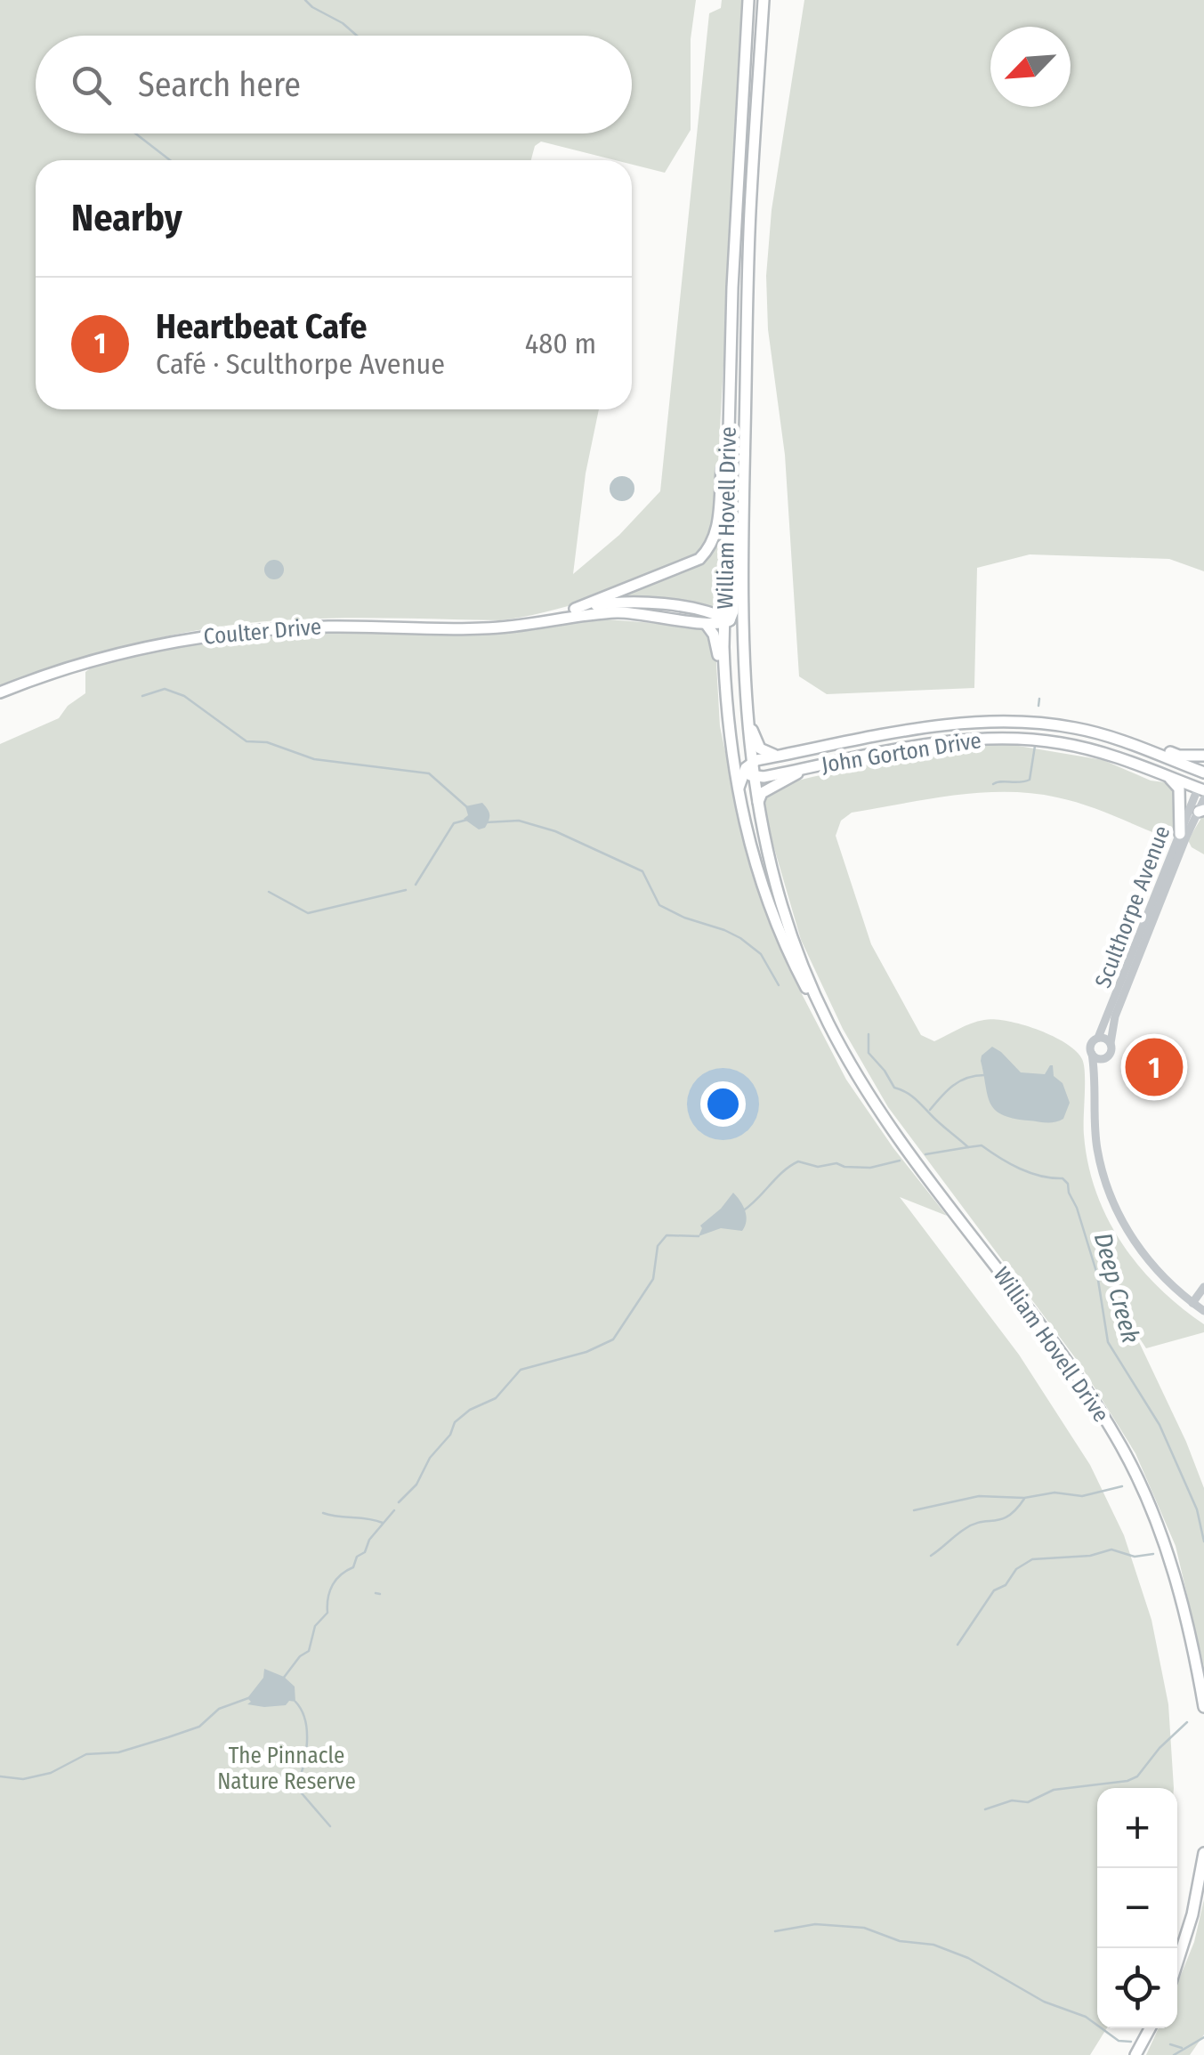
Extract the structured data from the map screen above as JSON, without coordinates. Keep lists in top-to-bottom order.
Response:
{
  "streets": {
    "main road": ["William Hovell Drive", "Coulter Drive", "John Gorton Drive"],
    "street": ["Sculthorpe Avenue"]
  },
  "crossings": [
    ["William Hovell Drive", "Coulter Drive"],
    ["William Hovell Drive", "John Gorton Drive"],
    ["John Gorton Drive", "Sculthorpe Avenue"]
  ],
  "water": ["Deep Creek"],
  "parks": ["The Pinnacle Nature Reserve"],
  "north": "bottom left",
  "page": {
    "search": "Search here",
    "heading": "Nearby",
    "list": [
      {
        "mark": "1",
        "name": "Heartbeat Cafe",
        "note": "Café · Sculthorpe Avenue",
        "value": "480 m"
      }
    ],
    "pins": "1",
    "map_buttons": ["+", "−"]
  }
}
